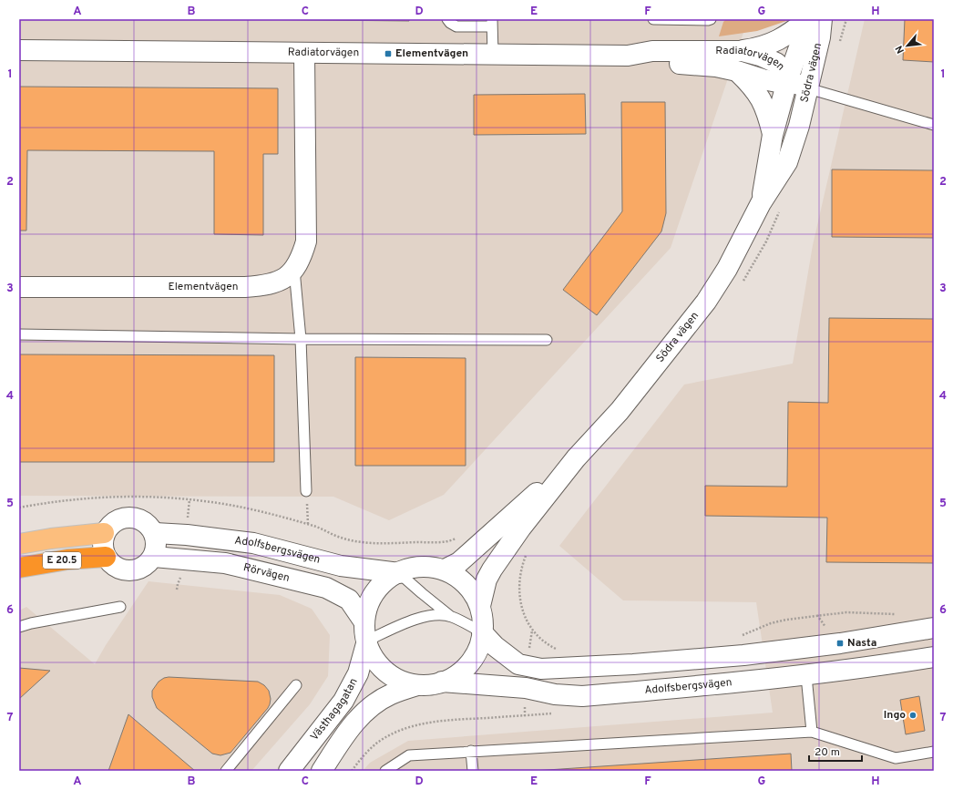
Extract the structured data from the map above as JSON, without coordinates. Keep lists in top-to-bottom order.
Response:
{
  "streets": {
    "highway": ["E 20.5"],
    "main road": [
      "Radiatorvägen",
      "Södra vägen",
      "Elementvägen",
      "Adolfsbergsvägen",
      "Rörvägen",
      "Västhagagatan"
    ]
  },
  "crossings": [
    ["Radiatorvägen", "Södra vägen"],
    ["Radiatorvägen", "Elementvägen"],
    ["Adolfsbergsvägen", "E 20.5"],
    ["Adolfsbergsvägen", "Rörvägen"],
    ["Adolfsbergsvägen", "Västhagagatan"],
    ["E 20.5", "Rörvägen"],
    ["Rörvägen", "Västhagagatan"]
  ],
  "places": {
    "transit": ["Elementvägen", "Nasta"],
    "other": ["Ingo"]
  },
  "scale_bar": "20 m",
  "north": "bottom left",
  "grid": {
    "columns": [
      "A",
      "B",
      "C",
      "D",
      "E",
      "F",
      "G",
      "H"
    ],
    "rows": [
      "1",
      "2",
      "3",
      "4",
      "5",
      "6",
      "7"
    ]
  }
}
